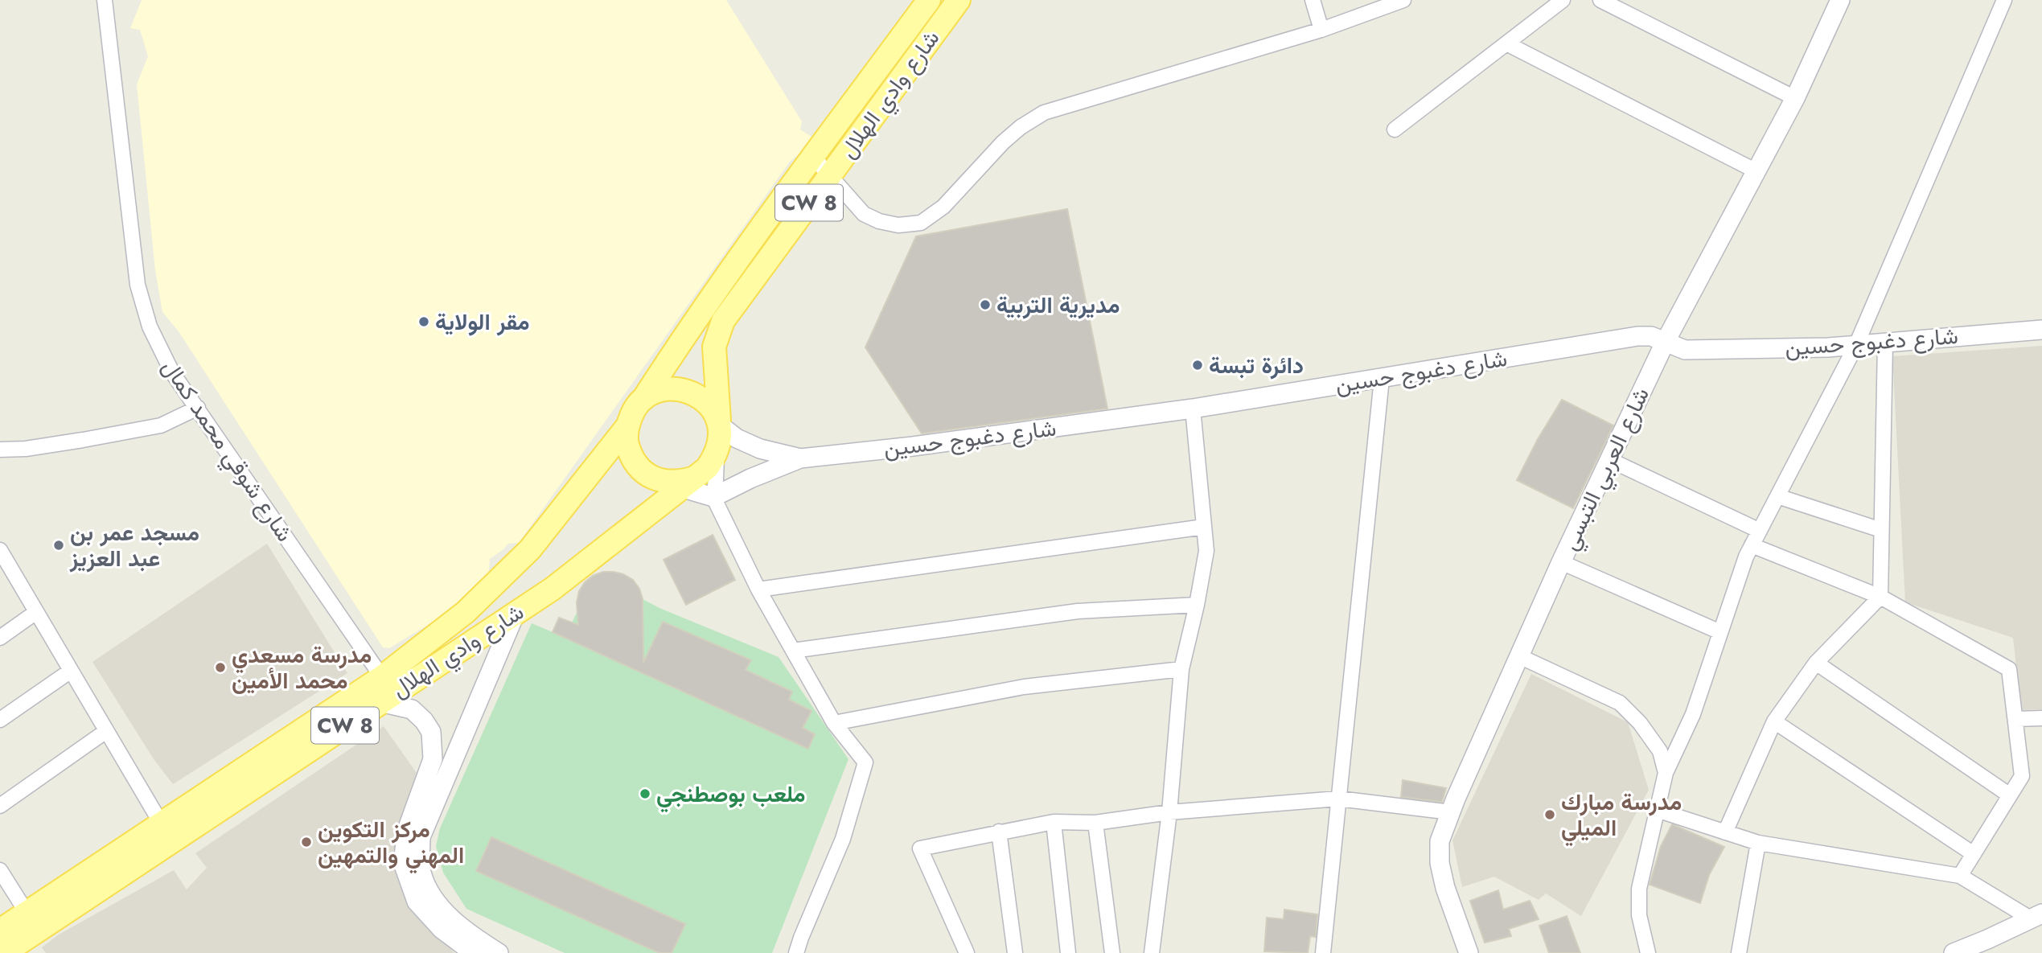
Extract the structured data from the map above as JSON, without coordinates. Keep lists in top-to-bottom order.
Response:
{
  "streets": {
    "main road": ["شارع وادي الهلال", "CW 8"],
    "street": ["شارع دغبوج حسين", "شارع شوقي محمد كمال", "شارع العربي التبسي"]
  },
  "crossings": [
    ["شارع وادي الهلال", "شارع شوقي محمد كمال"],
    ["شارع دغبوج حسين", "شارع العربي التبسي"]
  ],
  "places": [
    "مديرية التربية",
    "مقر الولاية",
    "دائرة تبسة",
    "مسجد عمر بن عبد العزيز",
    "مدرسة مسعدي محمد الأمين",
    "ملعب بوصطنجي",
    "مدرسة مبارك الميلي",
    "مركز التكوين المهني والتمهين"
  ]
}
